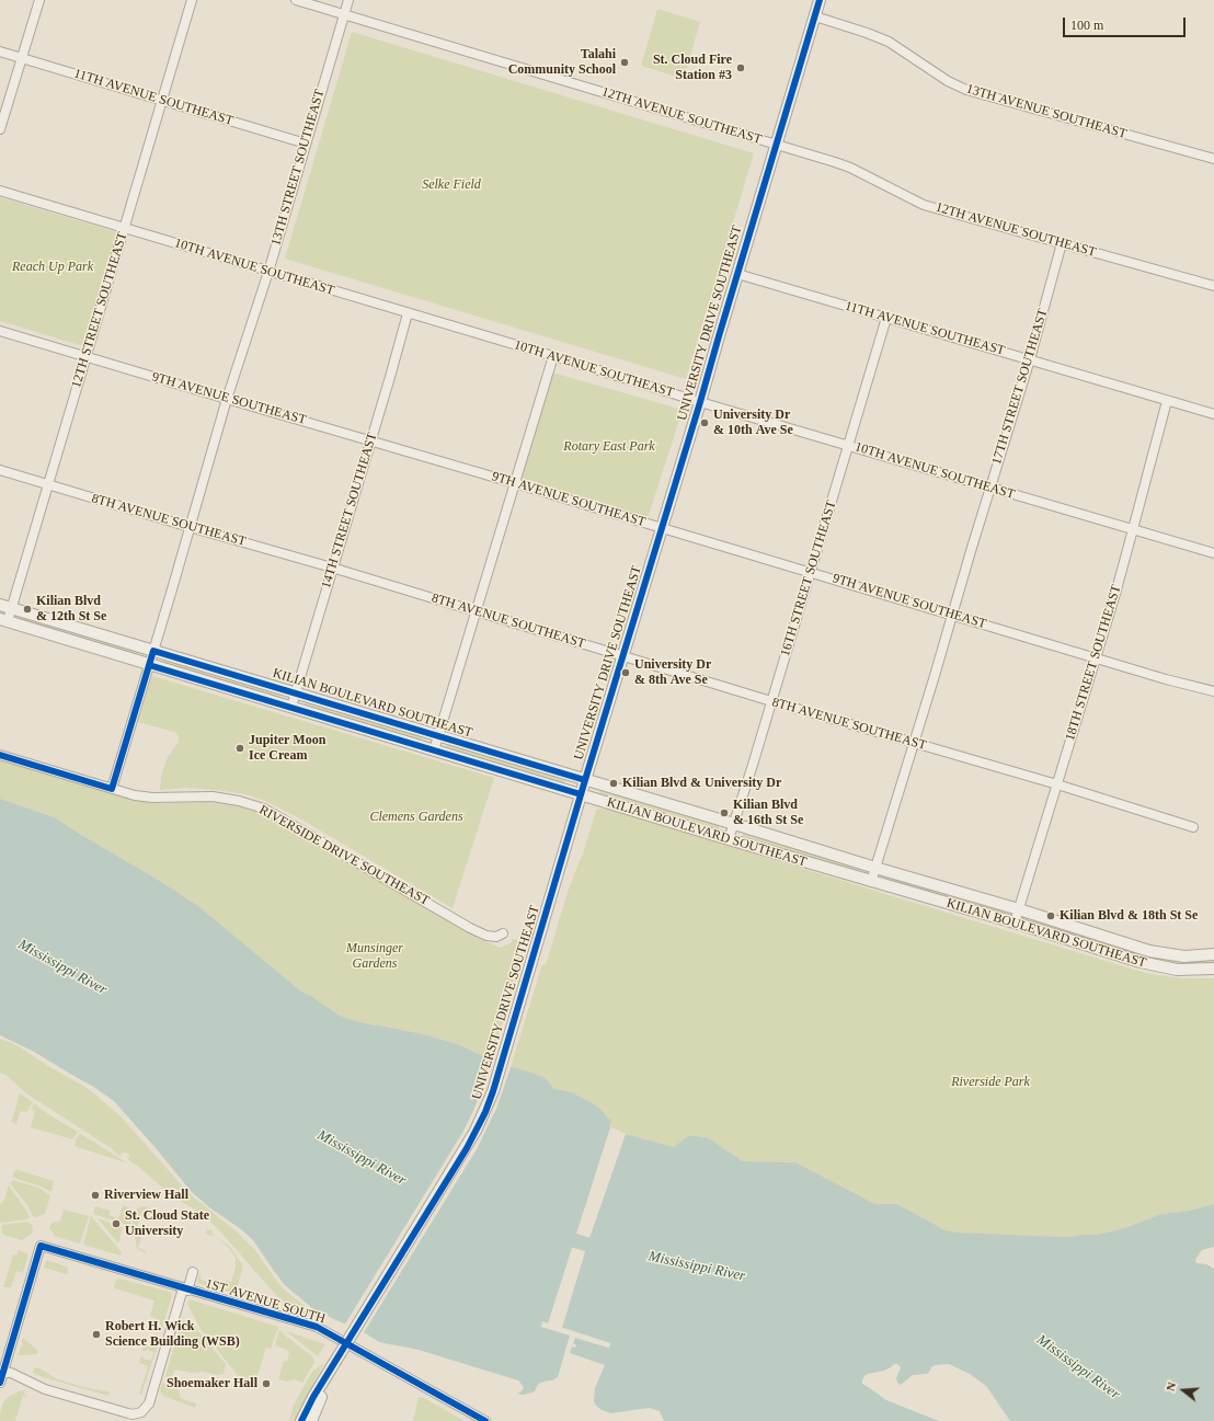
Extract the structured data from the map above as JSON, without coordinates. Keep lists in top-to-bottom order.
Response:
{
  "streets": {
    "street": [
      "11TH AVENUE SOUTHEAST",
      "13TH AVENUE SOUTHEAST",
      "12TH AVENUE SOUTHEAST",
      "13TH STREET SOUTHEAST",
      "10TH AVENUE SOUTHEAST",
      "12TH STREET SOUTHEAST",
      "UNIVERSITY DRIVE SOUTHEAST",
      "17TH STREET SOUTHEAST",
      "9TH AVENUE SOUTHEAST",
      "14TH STREET SOUTHEAST",
      "8TH AVENUE SOUTHEAST",
      "16TH STREET SOUTHEAST",
      "18TH STREET SOUTHEAST",
      "KILIAN BOULEVARD SOUTHEAST",
      "RIVERSIDE DRIVE SOUTHEAST",
      "1ST AVENUE SOUTH"
    ]
  },
  "crossings": [
    ["11TH AVENUE SOUTHEAST", "13TH STREET SOUTHEAST"],
    ["11TH AVENUE SOUTHEAST", "12TH STREET SOUTHEAST"],
    ["11TH AVENUE SOUTHEAST", "UNIVERSITY DRIVE SOUTHEAST"],
    ["11TH AVENUE SOUTHEAST", "17TH STREET SOUTHEAST"],
    ["11TH AVENUE SOUTHEAST", "16TH STREET SOUTHEAST"],
    ["11TH AVENUE SOUTHEAST", "18TH STREET SOUTHEAST"],
    ["13TH AVENUE SOUTHEAST", "UNIVERSITY DRIVE SOUTHEAST"],
    ["12TH AVENUE SOUTHEAST", "13TH STREET SOUTHEAST"],
    ["12TH AVENUE SOUTHEAST", "UNIVERSITY DRIVE SOUTHEAST"],
    ["12TH AVENUE SOUTHEAST", "17TH STREET SOUTHEAST"],
    ["13TH STREET SOUTHEAST", "10TH AVENUE SOUTHEAST"],
    ["13TH STREET SOUTHEAST", "9TH AVENUE SOUTHEAST"],
    ["13TH STREET SOUTHEAST", "8TH AVENUE SOUTHEAST"],
    ["13TH STREET SOUTHEAST", "KILIAN BOULEVARD SOUTHEAST"],
    ["13TH STREET SOUTHEAST", "RIVERSIDE DRIVE SOUTHEAST"],
    ["10TH AVENUE SOUTHEAST", "12TH STREET SOUTHEAST"],
    ["10TH AVENUE SOUTHEAST", "UNIVERSITY DRIVE SOUTHEAST"],
    ["10TH AVENUE SOUTHEAST", "17TH STREET SOUTHEAST"],
    ["10TH AVENUE SOUTHEAST", "14TH STREET SOUTHEAST"],
    ["10TH AVENUE SOUTHEAST", "16TH STREET SOUTHEAST"],
    ["10TH AVENUE SOUTHEAST", "18TH STREET SOUTHEAST"],
    ["12TH STREET SOUTHEAST", "9TH AVENUE SOUTHEAST"],
    ["12TH STREET SOUTHEAST", "8TH AVENUE SOUTHEAST"],
    ["12TH STREET SOUTHEAST", "KILIAN BOULEVARD SOUTHEAST"],
    ["UNIVERSITY DRIVE SOUTHEAST", "9TH AVENUE SOUTHEAST"],
    ["UNIVERSITY DRIVE SOUTHEAST", "8TH AVENUE SOUTHEAST"],
    ["UNIVERSITY DRIVE SOUTHEAST", "KILIAN BOULEVARD SOUTHEAST"],
    ["17TH STREET SOUTHEAST", "9TH AVENUE SOUTHEAST"],
    ["17TH STREET SOUTHEAST", "8TH AVENUE SOUTHEAST"],
    ["17TH STREET SOUTHEAST", "KILIAN BOULEVARD SOUTHEAST"],
    ["9TH AVENUE SOUTHEAST", "14TH STREET SOUTHEAST"],
    ["9TH AVENUE SOUTHEAST", "16TH STREET SOUTHEAST"],
    ["9TH AVENUE SOUTHEAST", "18TH STREET SOUTHEAST"],
    ["14TH STREET SOUTHEAST", "8TH AVENUE SOUTHEAST"],
    ["14TH STREET SOUTHEAST", "KILIAN BOULEVARD SOUTHEAST"],
    ["8TH AVENUE SOUTHEAST", "16TH STREET SOUTHEAST"],
    ["8TH AVENUE SOUTHEAST", "18TH STREET SOUTHEAST"],
    ["16TH STREET SOUTHEAST", "KILIAN BOULEVARD SOUTHEAST"],
    ["18TH STREET SOUTHEAST", "KILIAN BOULEVARD SOUTHEAST"]
  ],
  "water": ["Mississippi River"],
  "parks": [
    "Selke Field",
    "Reach Up Park",
    "Rotary East Park",
    "Clemens Gardens",
    "Munsinger Gardens",
    "Riverside Park"
  ],
  "places": [
    "Talahi Community School",
    "St. Cloud Fire Station #3",
    "University Dr & 10th Ave Se",
    "Kilian Blvd & 12th St Se",
    "University Dr & 8th Ave Se",
    "Jupiter Moon Ice Cream",
    "Kilian Blvd & University Dr",
    "Kilian Blvd & 16th St Se",
    "Kilian Blvd & 18th St Se",
    "Riverview Hall",
    "St. Cloud State University",
    "Robert H. Wick Science Building (WSB)",
    "Shoemaker Hall"
  ],
  "scale_bar": "100 m",
  "north": "left"
}
